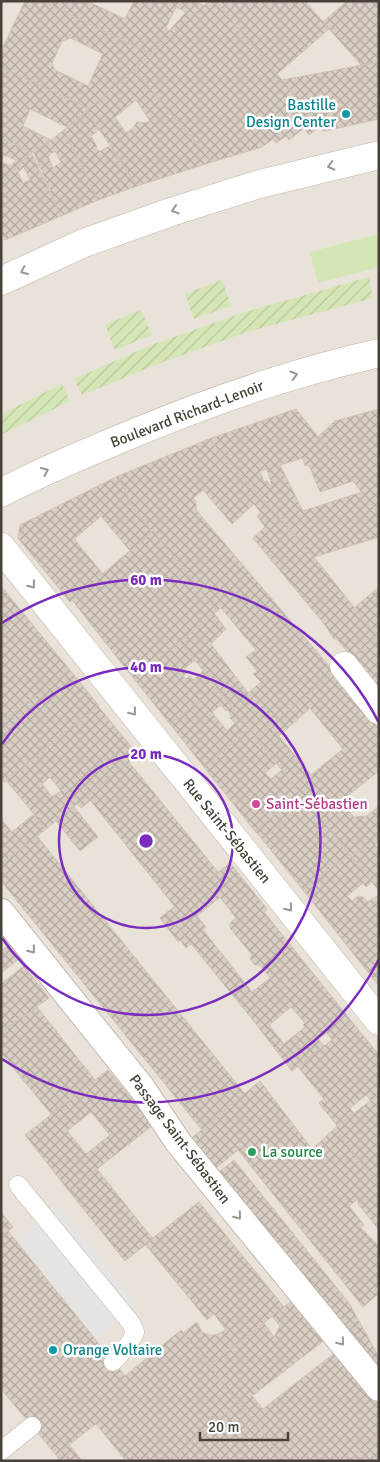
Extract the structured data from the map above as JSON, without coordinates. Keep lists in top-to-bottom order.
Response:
{
  "streets": {
    "street": ["Boulevard Richard-Lenoir", "Rue Saint-Sébastien", "Passage Saint-Sébastien"]
  },
  "one_way": ["Rue Saint-Sébastien", "Passage Saint-Sébastien"],
  "places": [
    "Bastille Design Center",
    "Saint-Sébastien",
    "La source",
    "Orange Voltaire"
  ],
  "scale_bar": "20 m",
  "rings": ["60 m", "40 m", "20 m"]
}
